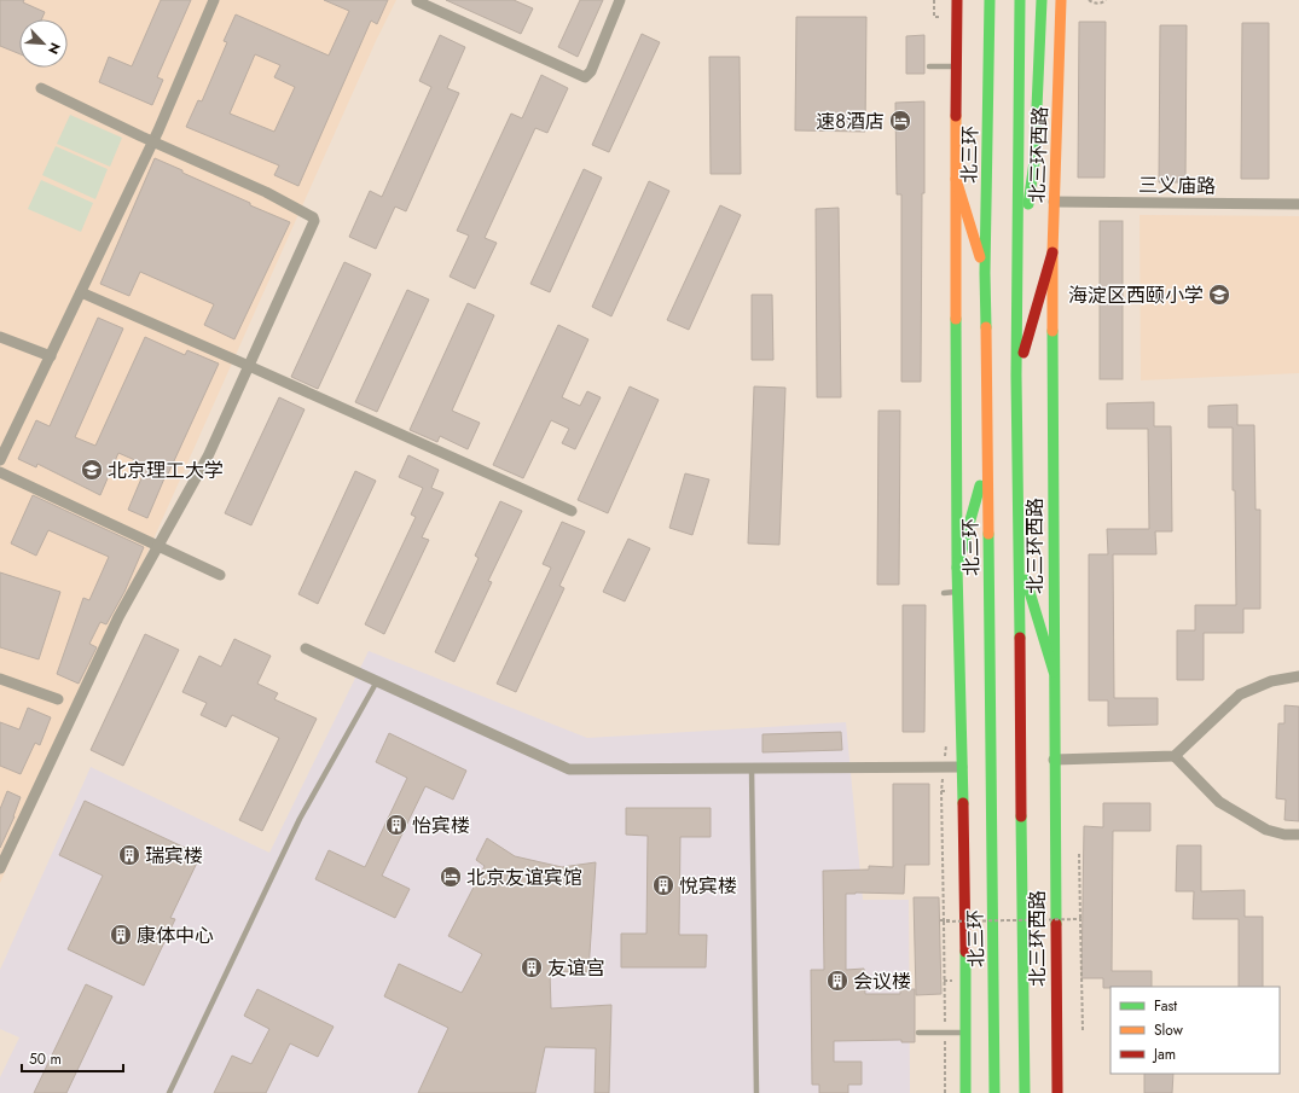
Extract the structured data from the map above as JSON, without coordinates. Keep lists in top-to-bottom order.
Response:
{
  "streets": {
    "main road": ["北三环", "北三环西路"],
    "street": ["三义庙路"]
  },
  "crossings": [
    ["北三环西路", "三义庙路"]
  ],
  "places": {
    "hotel": ["速8酒店", "北京友谊宾馆"],
    "school or university": ["海淀区西颐小学", "北京理工大学"],
    "building": [
      "怡宾楼",
      "瑞宾楼",
      "悅宾楼",
      "康体中心",
      "友谊宫",
      "会议楼"
    ]
  },
  "legend": ["Fast", "Slow", "Jam"],
  "scale_bar": "50 m",
  "north": "bottom right"
}
